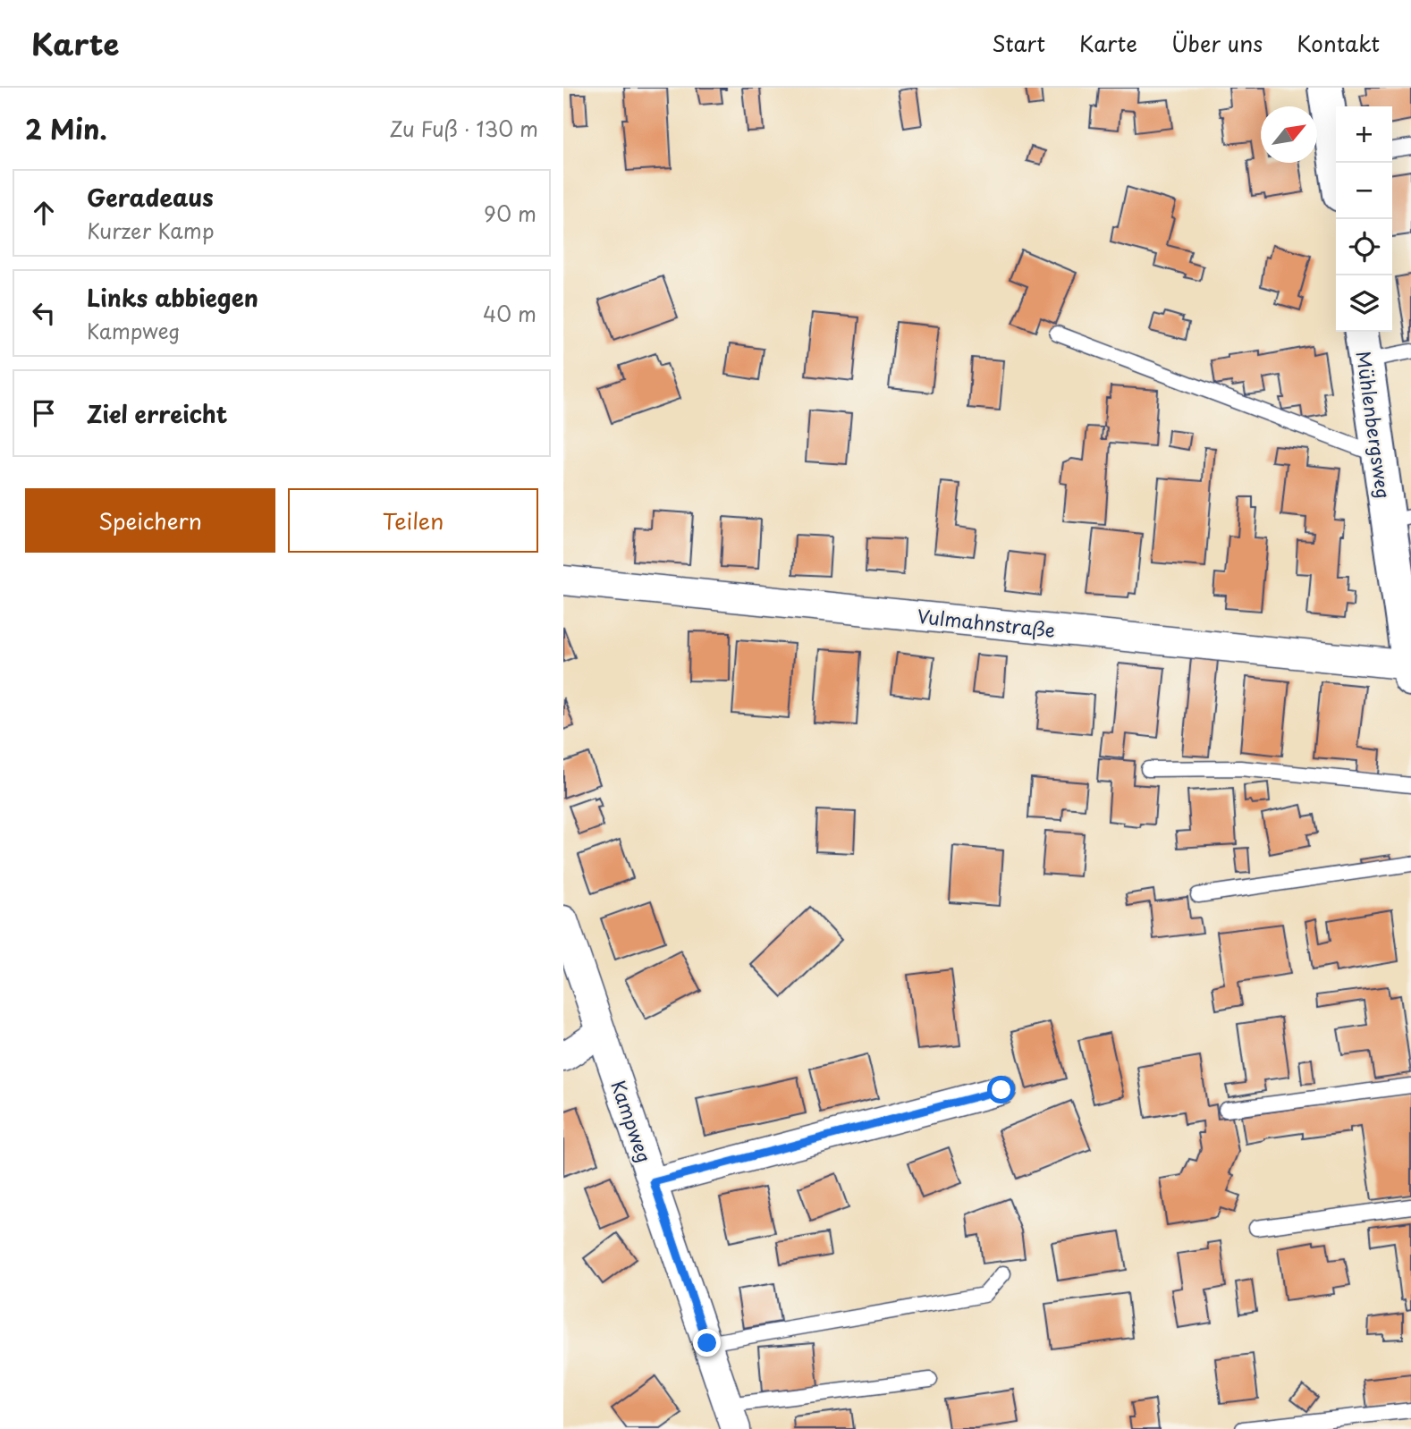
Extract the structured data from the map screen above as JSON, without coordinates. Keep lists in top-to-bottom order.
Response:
{
  "streets": {
    "street": ["Mühlenbergsweg", "Vulmahnstraße", "Kampweg"]
  },
  "crossings": [
    ["Mühlenbergsweg", "Vulmahnstraße"]
  ],
  "north": "top right",
  "page": {
    "header": "Karte",
    "nav": [
      "Start",
      "Karte",
      "Über uns",
      "Kontakt"
    ],
    "heading": ["2 Min.", "Zu Fuß · 130 m"],
    "map_buttons": ["+", "−"],
    "list": [
      ["Geradeaus", "Kurzer Kamp", "90 m"],
      ["Links abbiegen", "Kampweg", "40 m"],
      "Ziel erreicht"
    ],
    "buttons": ["Speichern", "Teilen"]
  }
}
